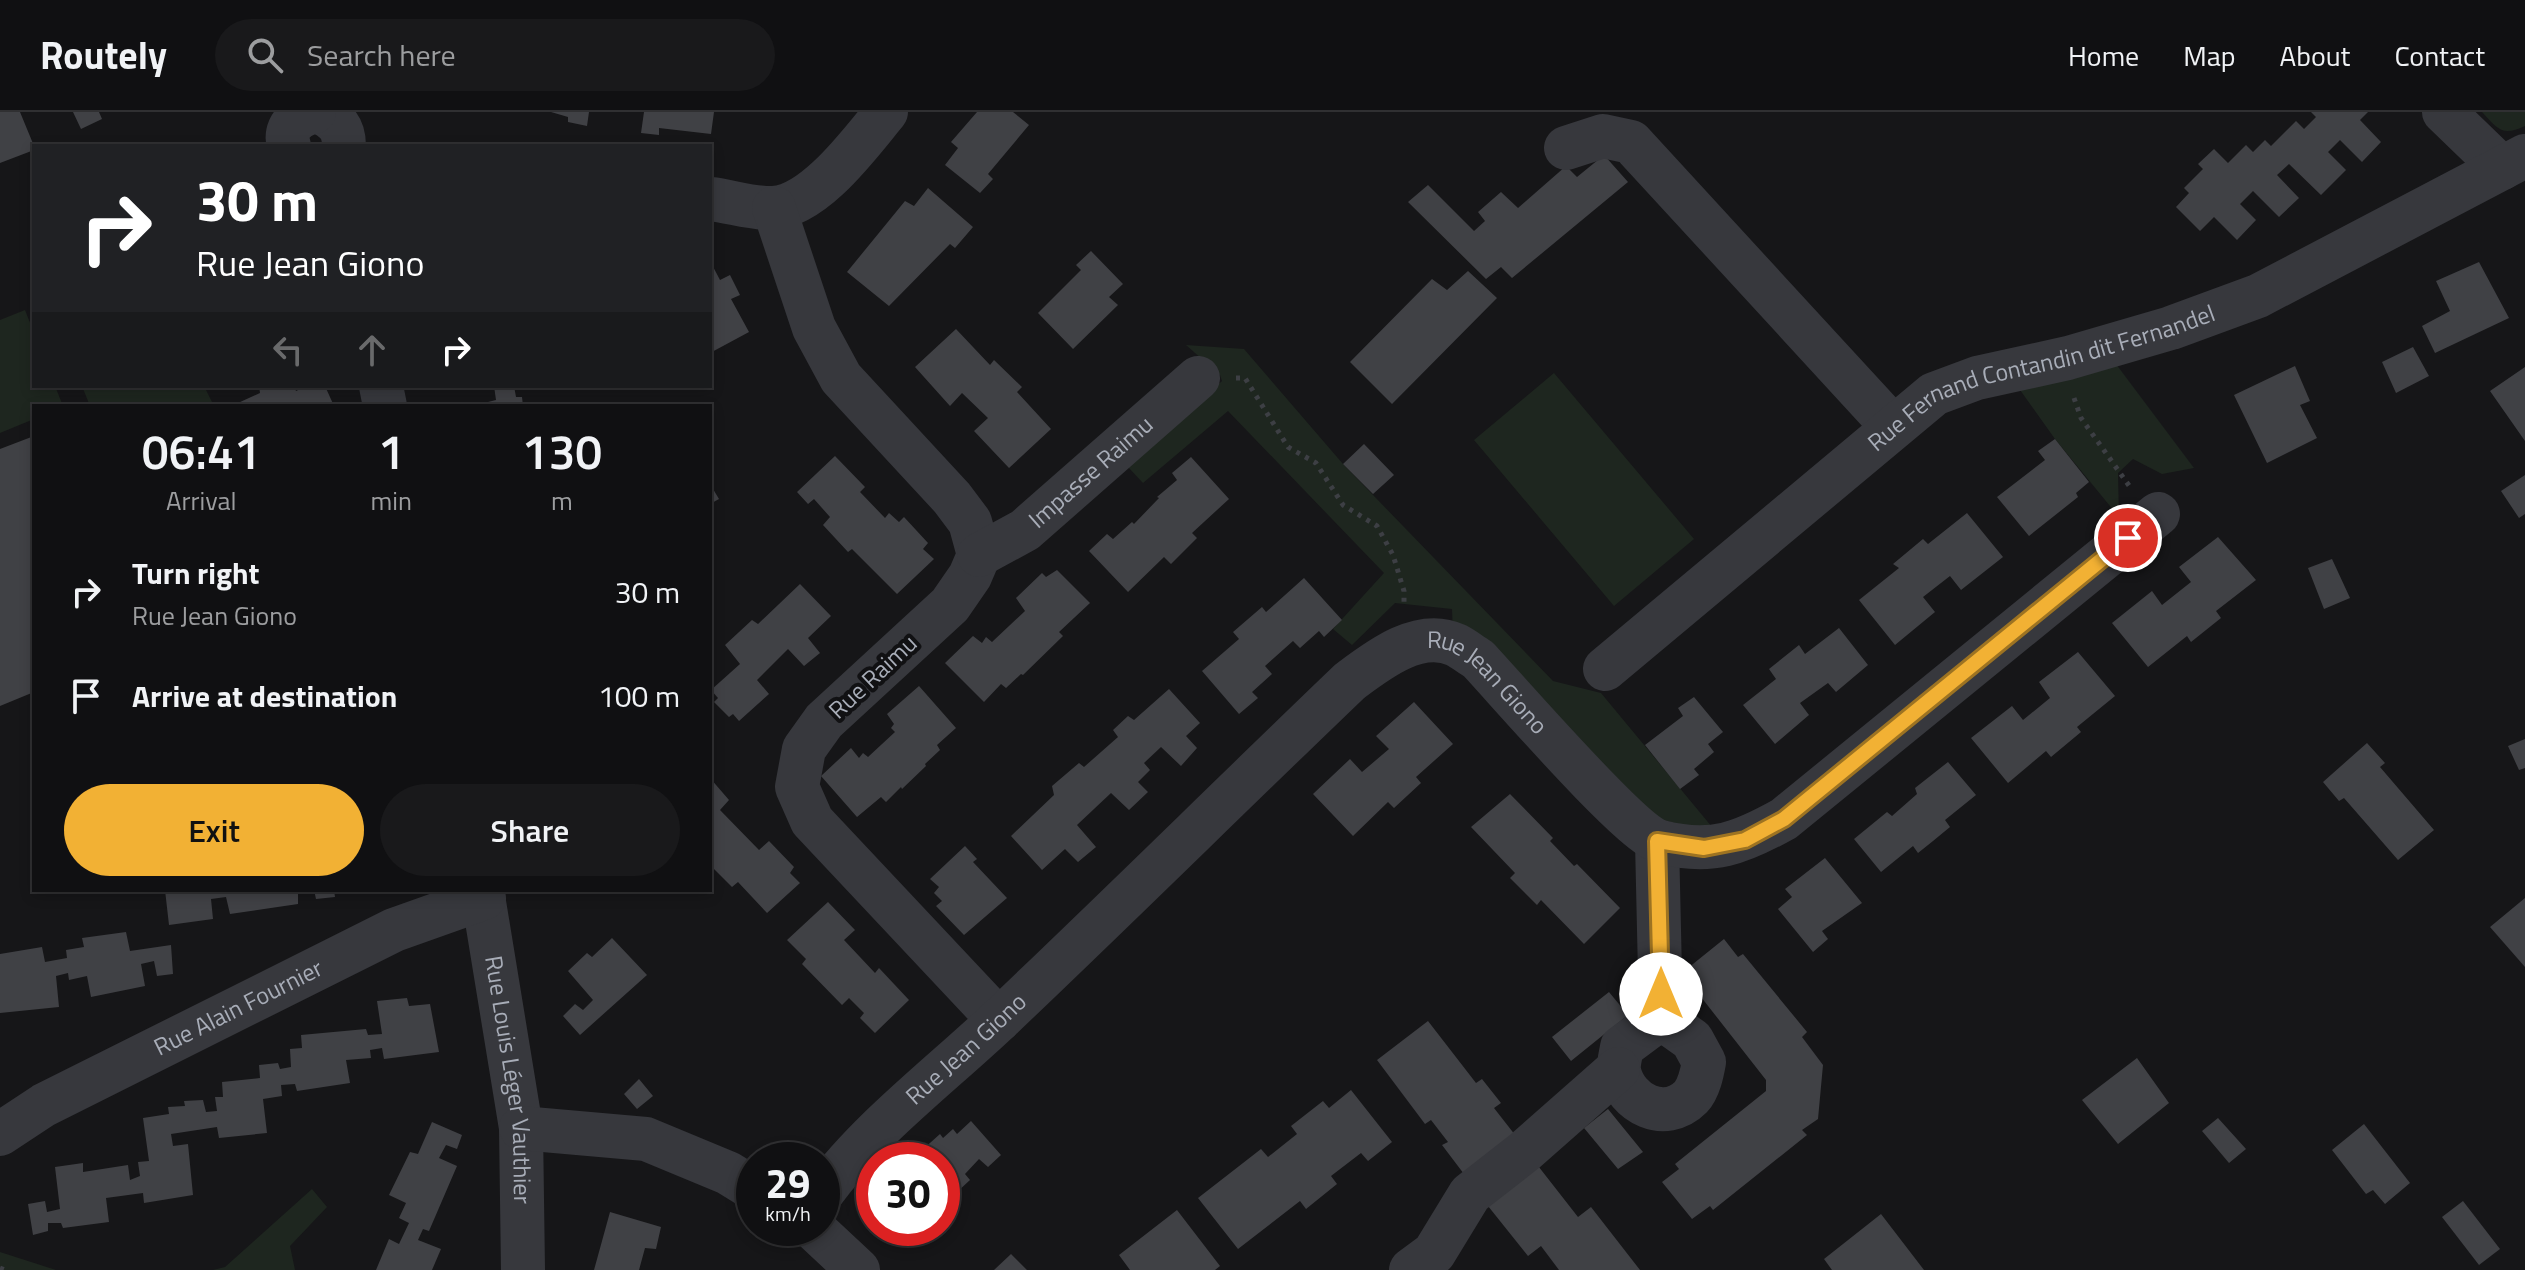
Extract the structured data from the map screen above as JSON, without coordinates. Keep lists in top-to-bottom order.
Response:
{
  "streets": {
    "street": [
      "Rue Fernand Contandin dit Fernandel",
      "Impasse Raimu",
      "Rue Raimu",
      "Rue Jean Giono",
      "Rue Alain Fournier",
      "Rue Louis Léger Vauthier"
    ]
  },
  "crossings": [
    ["Impasse Raimu", "Rue Raimu"],
    ["Rue Raimu", "Rue Jean Giono"],
    ["Rue Alain Fournier", "Rue Louis Léger Vauthier"]
  ],
  "page": {
    "header": "Routely",
    "search": "Search here",
    "nav": [
      "Home",
      "Map",
      "About",
      "Contact"
    ],
    "turn": ["30 m", "Rue Jean Giono"],
    "eta": [
      "06:41",
      "Arrival",
      "1",
      "min",
      "130",
      "m"
    ],
    "list": [
      {
        "name": "Turn right",
        "note": "Rue Jean Giono",
        "value": "30 m"
      },
      {
        "name": "Arrive at destination",
        "value": "100 m"
      }
    ],
    "buttons": ["Exit", "Share"],
    "speed": "29 km/h",
    "limit": "30"
  }
}
